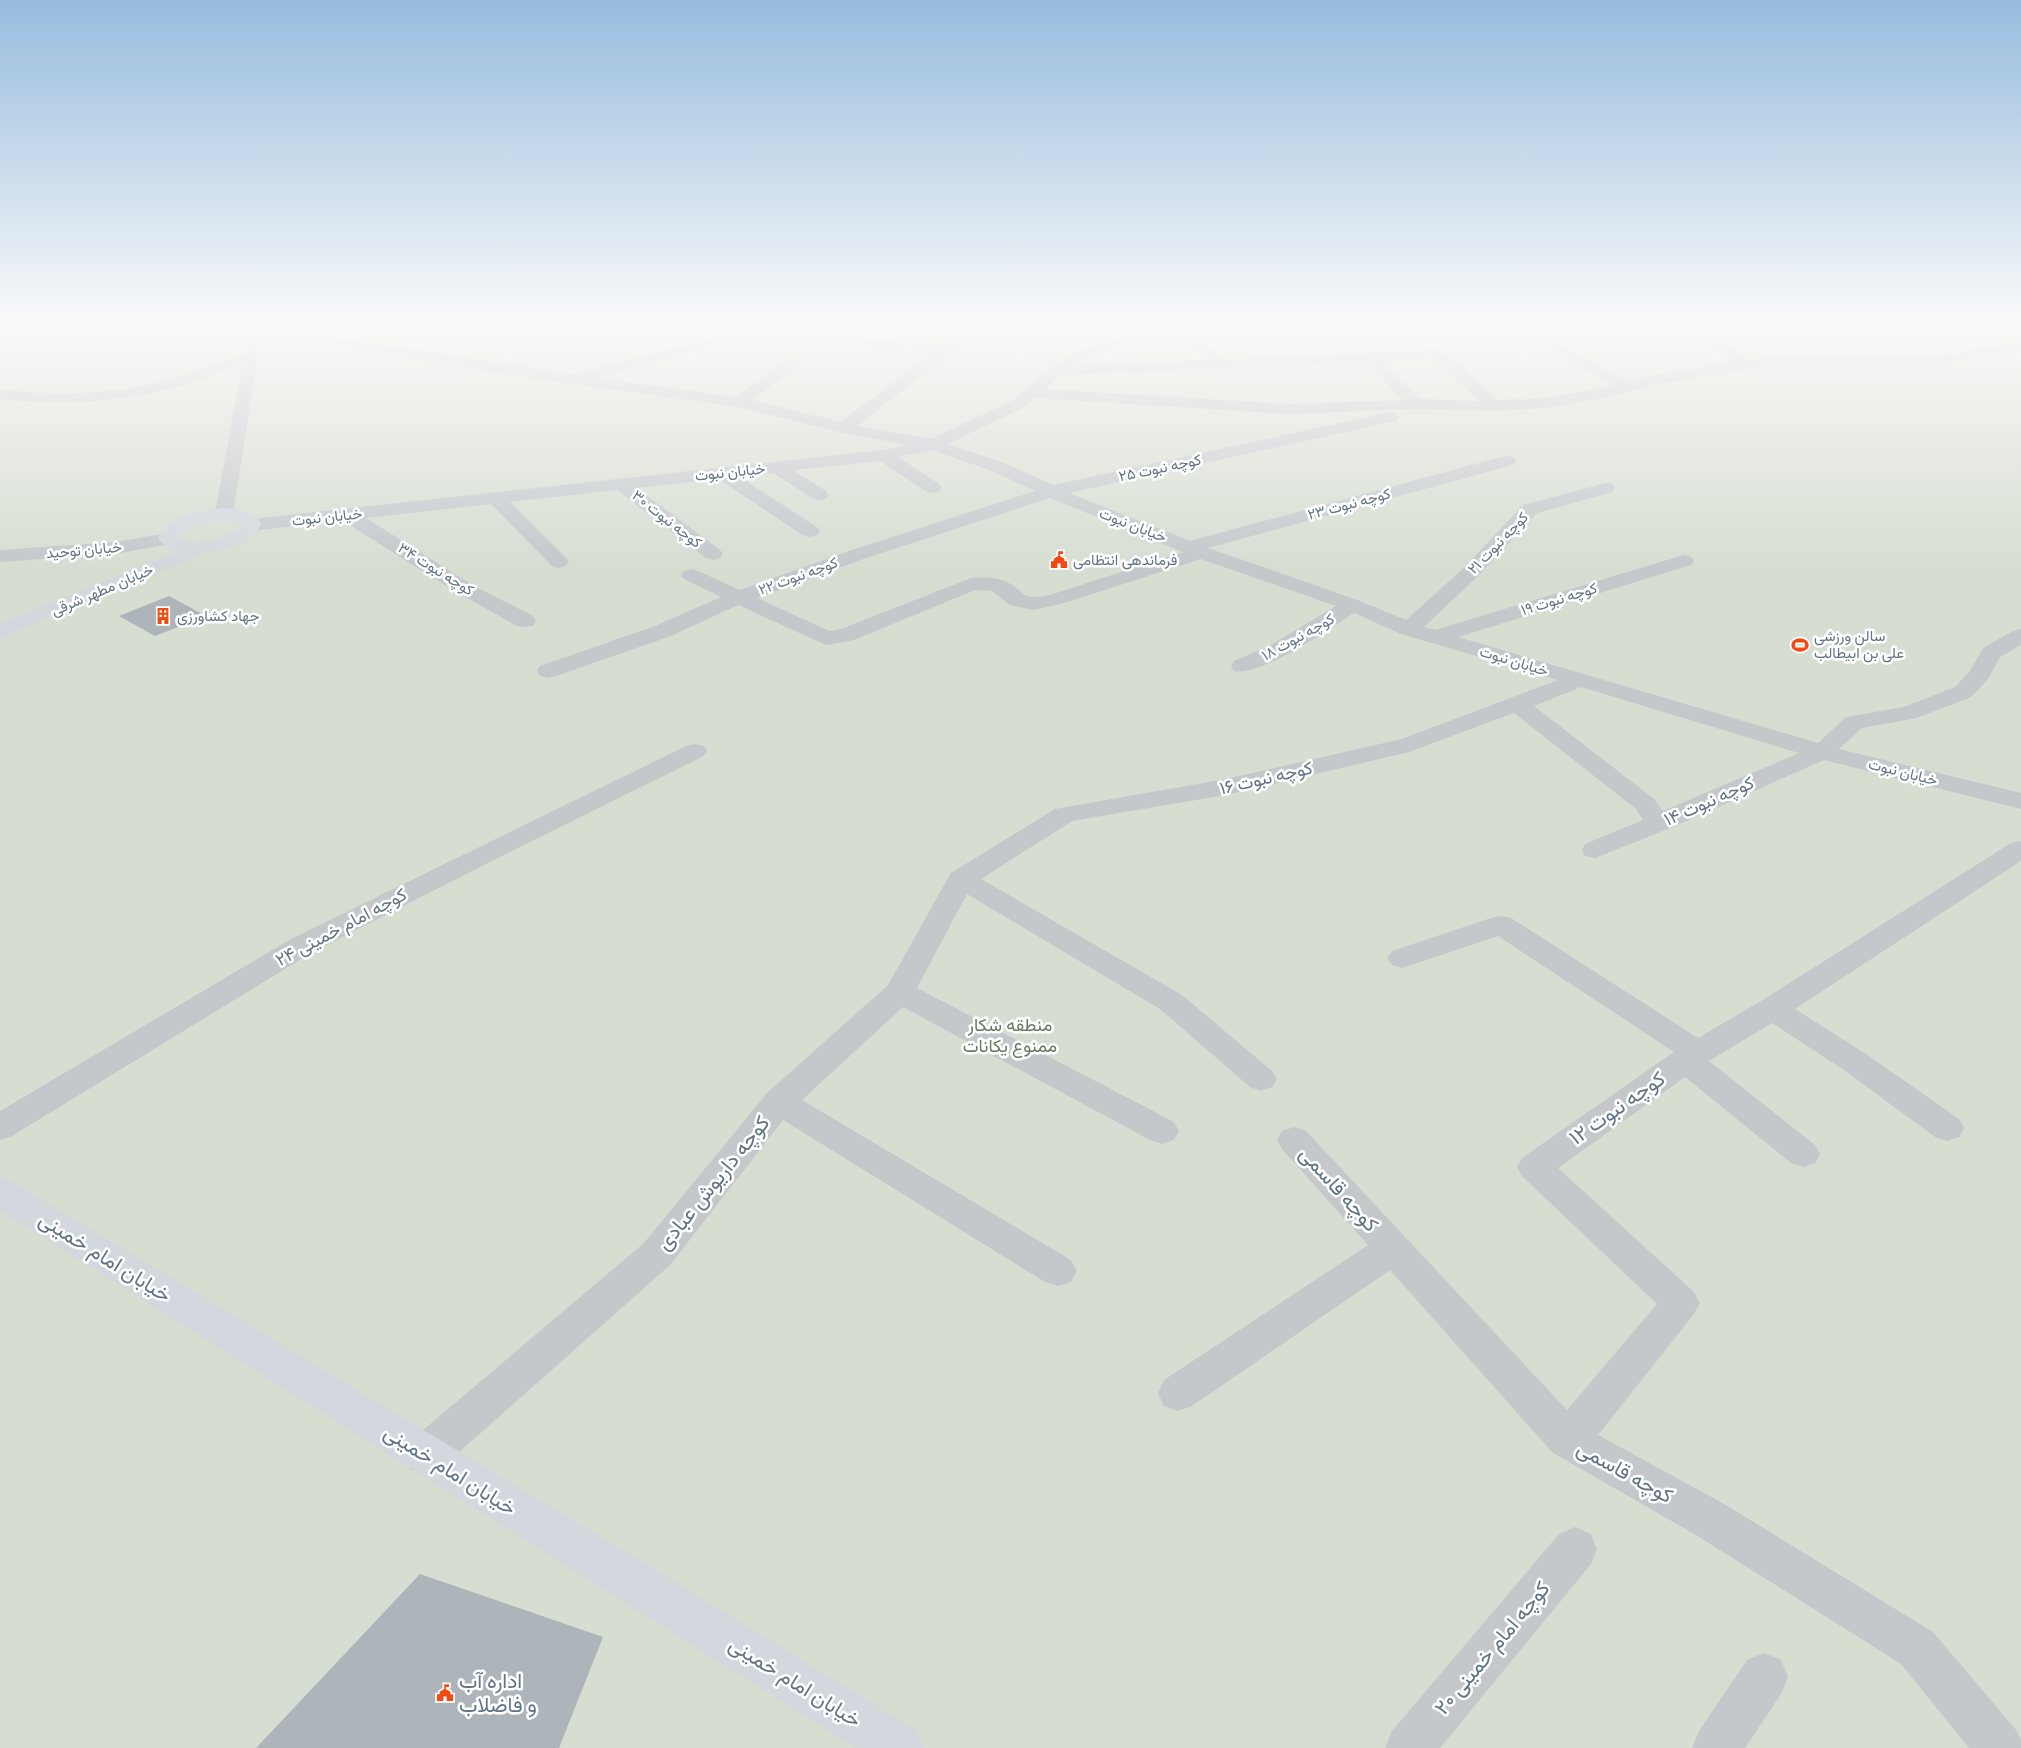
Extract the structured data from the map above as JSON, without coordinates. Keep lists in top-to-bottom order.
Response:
{
  "streets": {
    "main road": ["خیابان مطهر شرقی", "خیابان امام خمینی"],
    "street": [
      "کوچه نبوت ۲۵",
      "خیابان نبوت",
      "کوچه نبوت ۲۳",
      "کوچه نبوت ۳۰",
      "کوچه نبوت ۲۱",
      "خیابان توحید",
      "کوچه نبوت ۳۴",
      "کوچه نبوت ۲۲",
      "کوچه نبوت ۱۹",
      "کوچه نبوت ۱۸",
      "کوچه نبوت ۱۶",
      "کوچه نبوت ۱۴",
      "کوچه امام خمینی ۲۴",
      "کوچه نبوت ۱۲",
      "کوچه داریوش عبادی",
      "کوچه قاسمی",
      "کوچه امام خمینی ۲۰"
    ]
  },
  "crossings": [
    ["کوچه نبوت ۲۵", "خیابان نبوت"],
    ["کوچه نبوت ۲۵", "کوچه نبوت ۲۲"],
    ["خیابان نبوت", "کوچه نبوت ۲۳"],
    ["خیابان نبوت", "کوچه نبوت ۳۰"],
    ["خیابان نبوت", "کوچه نبوت ۲۱"],
    ["خیابان نبوت", "کوچه نبوت ۳۴"],
    ["خیابان نبوت", "کوچه نبوت ۲۲"],
    ["خیابان نبوت", "کوچه نبوت ۱۹"],
    ["خیابان نبوت", "کوچه نبوت ۱۸"],
    ["خیابان نبوت", "کوچه نبوت ۱۶"],
    ["خیابان نبوت", "کوچه نبوت ۱۴"],
    ["کوچه نبوت ۲۳", "کوچه نبوت ۲۲"],
    ["کوچه نبوت ۱۶", "کوچه داریوش عبادی"],
    ["کوچه نبوت ۱۲", "کوچه قاسمی"],
    ["کوچه داریوش عبادی", "خیابان امام خمینی"]
  ],
  "parks": ["منطقه شکار ممنوع یکانات"],
  "places": {
    "public building": ["فرماندهی انتظامی", "اداره آب و فاضلاب"],
    "building": ["جهاد کشاورزی"],
    "sports": ["سالن ورزشی علی بن ابیطالب"]
  }
}
